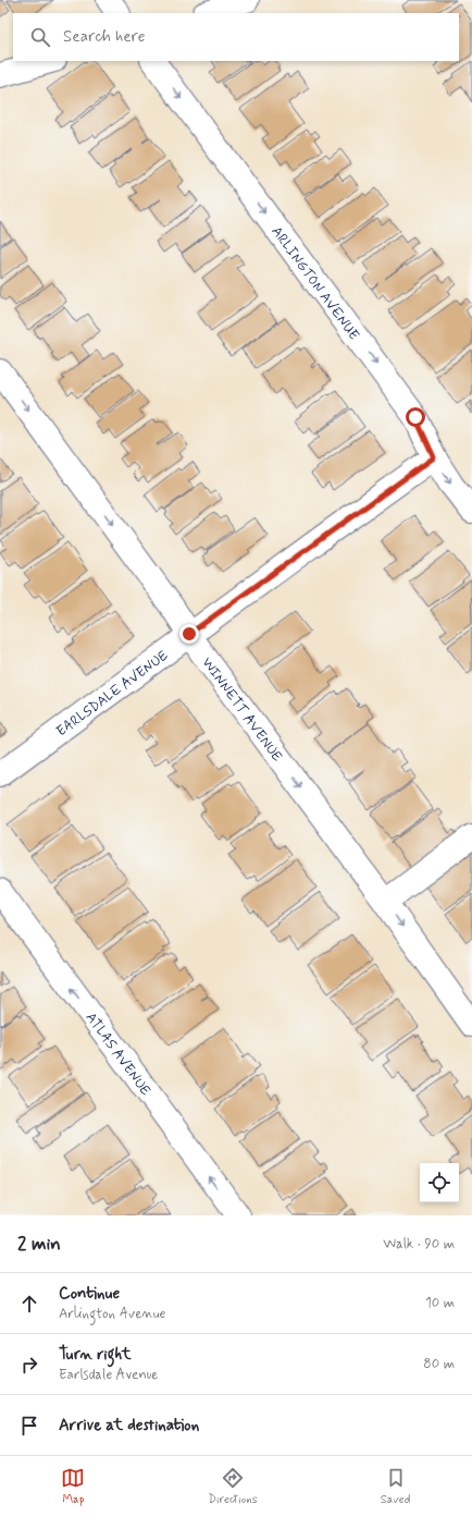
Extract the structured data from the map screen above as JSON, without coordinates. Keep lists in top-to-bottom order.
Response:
{
  "streets": {
    "street": [
      "ARLINGTON AVENUE",
      "EARLSDALE AVENUE",
      "WINNETT AVENUE",
      "ATLAS AVENUE"
    ]
  },
  "crossings": [
    ["ARLINGTON AVENUE", "EARLSDALE AVENUE"],
    ["EARLSDALE AVENUE", "WINNETT AVENUE"]
  ],
  "one_way": ["ARLINGTON AVENUE", "WINNETT AVENUE", "ATLAS AVENUE"],
  "page": {
    "search": "Search here",
    "heading": ["2 min", "Walk · 90 m"],
    "list": [
      ["Continue", "Arlington Avenue", "10 m"],
      ["Turn right", "Earlsdale Avenue", "80 m"],
      "Arrive at destination"
    ],
    "nav": ["Map", "Directions", "Saved"]
  }
}
